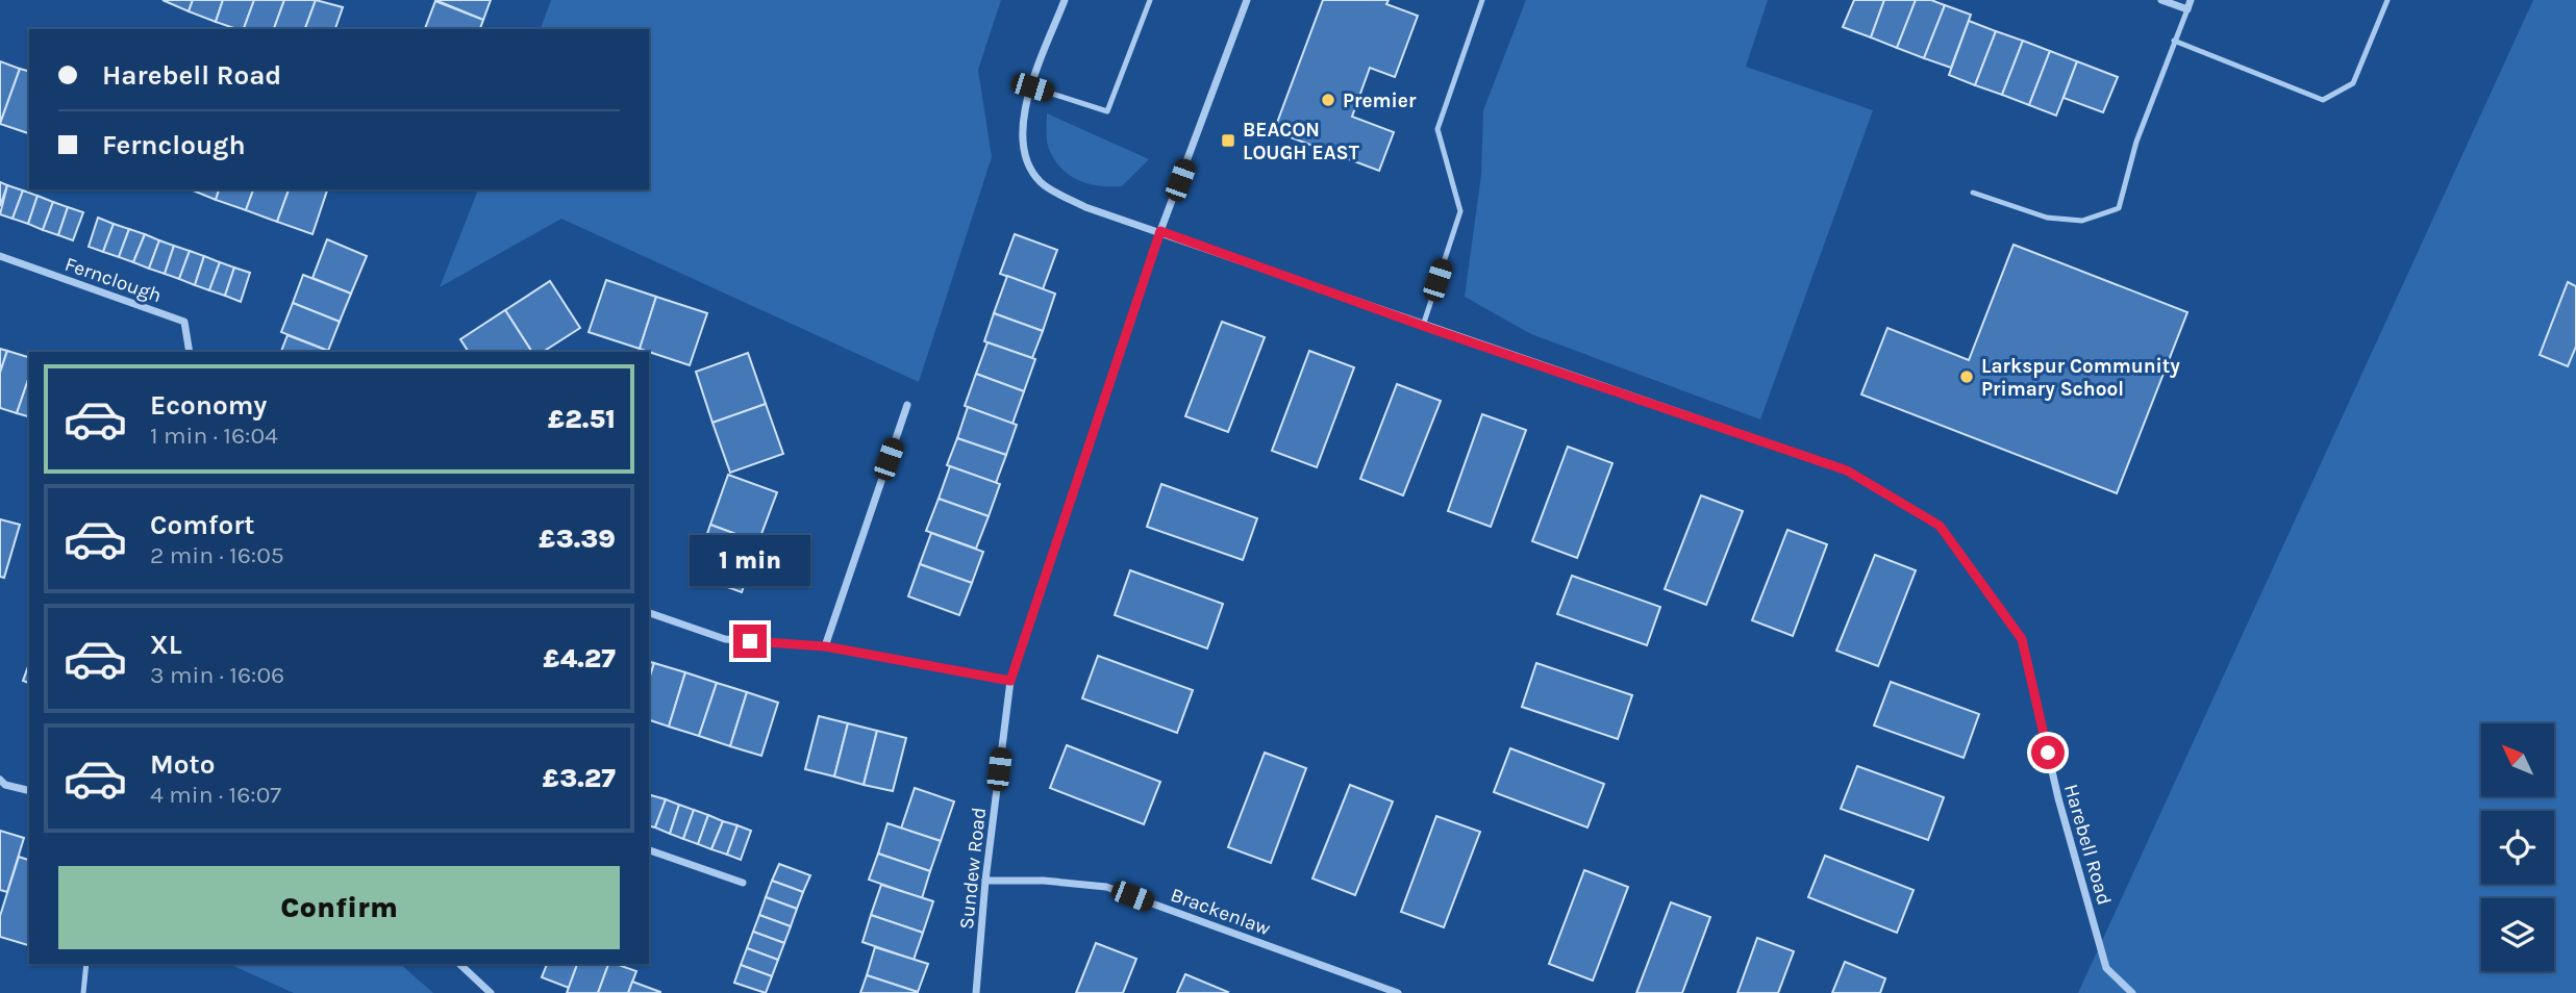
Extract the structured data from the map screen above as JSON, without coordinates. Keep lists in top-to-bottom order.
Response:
{
  "streets": {
    "street": [
      "Fernclough",
      "Harebell Road",
      "Sundew Road",
      "Brackenlaw"
    ]
  },
  "crossings": [
    ["Harebell Road", "Sundew Road"],
    ["Sundew Road", "Brackenlaw"]
  ],
  "places": {
    "other": ["Premier", "Larkspur Community Primary School"],
    "transit": ["BEACON LOUGH EAST"]
  },
  "north": "top left",
  "page": {
    "banner": ["Harebell Road", "Fernclough"],
    "list": [
      {
        "name": "Economy",
        "note": "1 min · 16:04",
        "value": "£2.51"
      },
      {
        "name": "Comfort",
        "note": "2 min · 16:05",
        "value": "£3.39"
      },
      {
        "name": "XL",
        "note": "3 min · 16:06",
        "value": "£4.27"
      },
      {
        "name": "Moto",
        "note": "4 min · 16:07",
        "value": "£3.27"
      }
    ],
    "bubble": "1 min",
    "buttons": "Confirm"
  }
}
